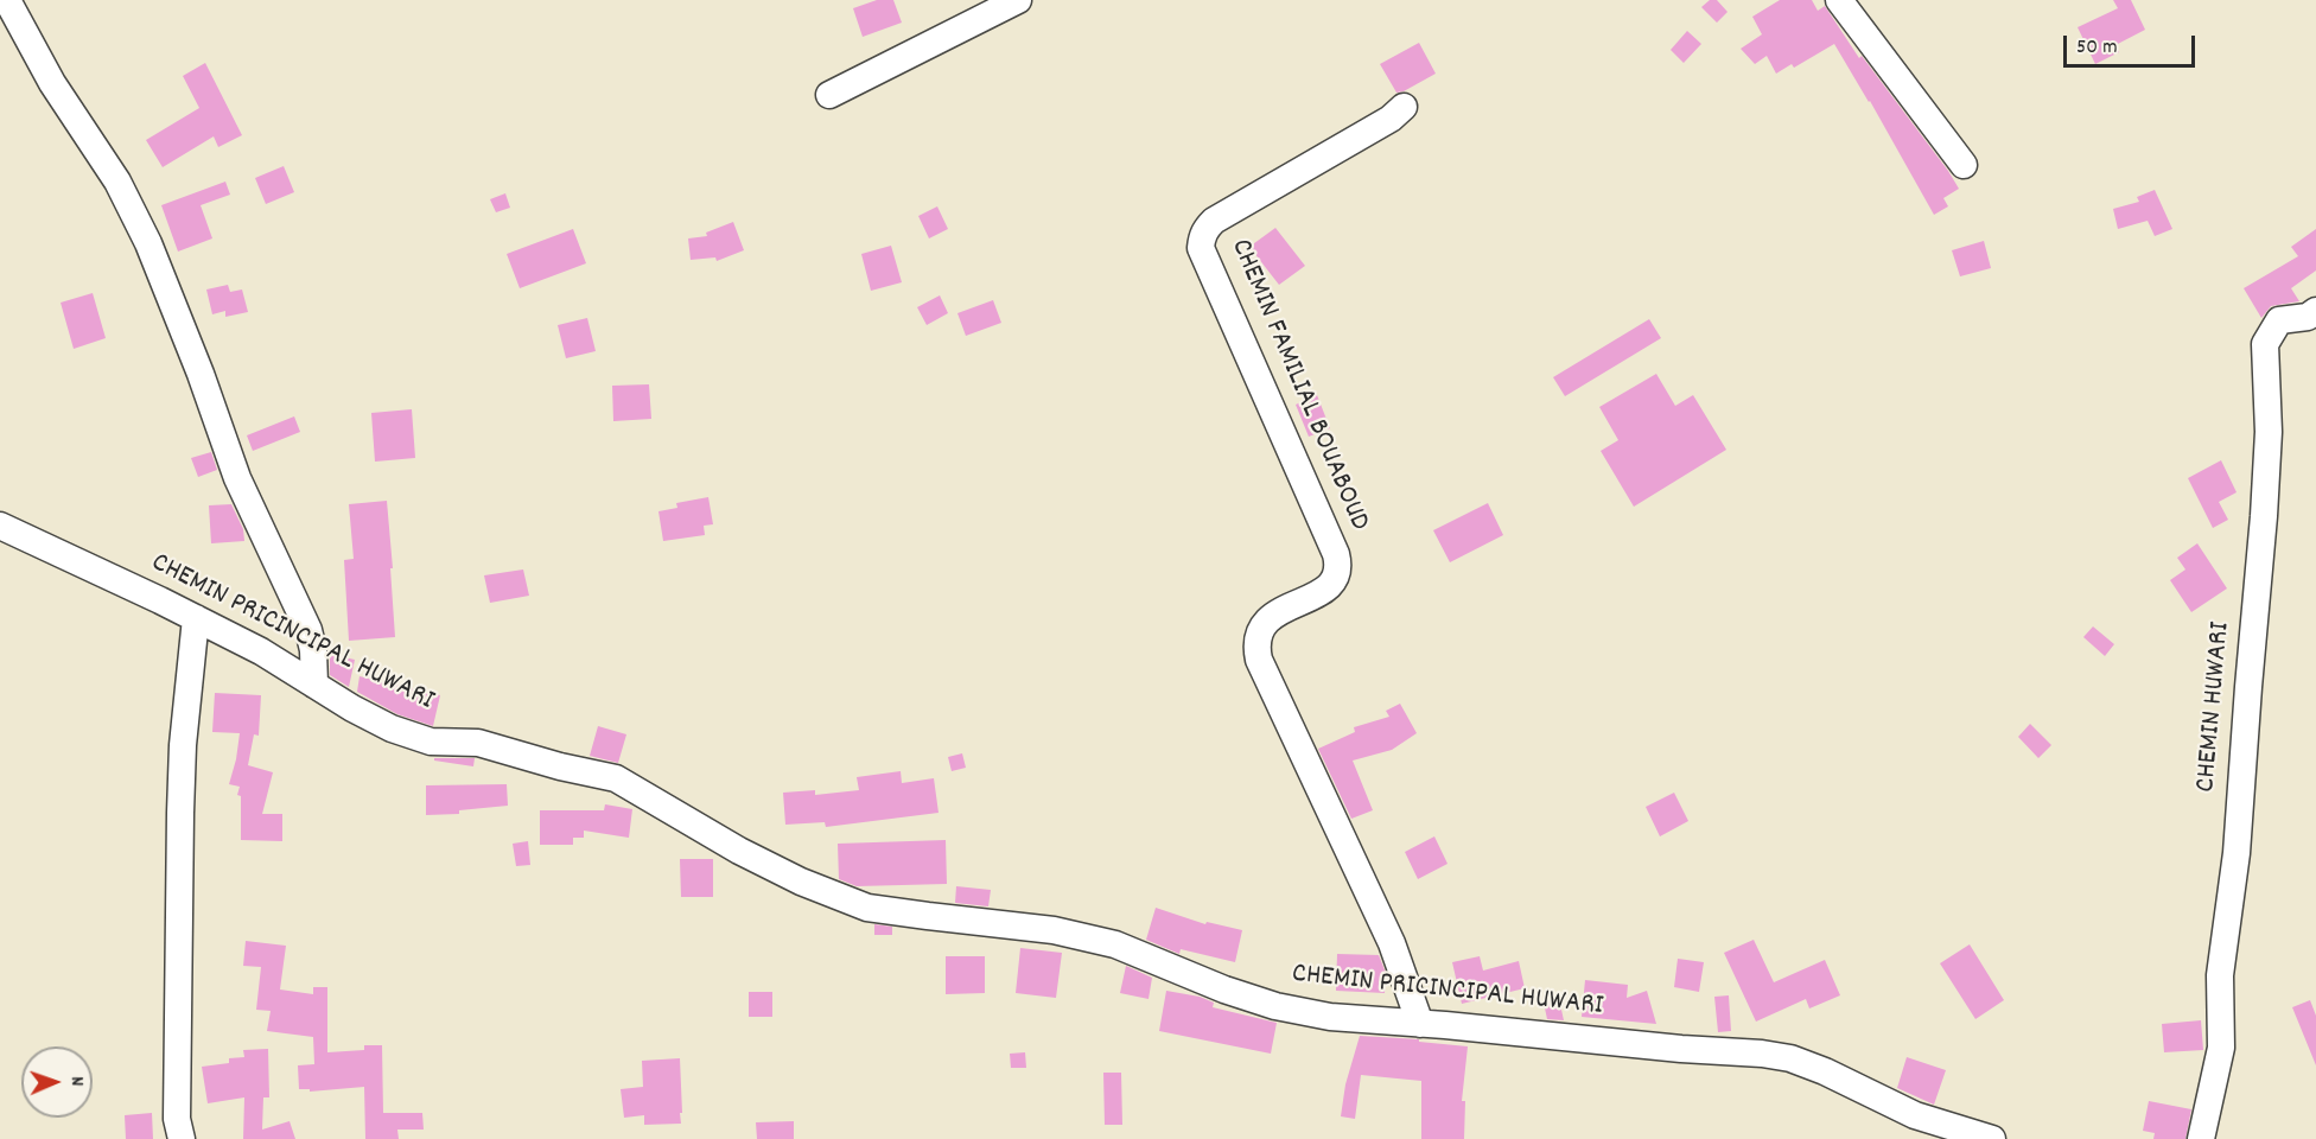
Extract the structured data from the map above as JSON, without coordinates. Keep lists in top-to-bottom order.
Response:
{
  "streets": {
    "street": ["CHEMIN FAMILIAL BOUABOUD", "CHEMIN PRICINCIPAL HUWARI", "CHEMIN HUWARI"]
  },
  "crossings": [
    ["CHEMIN FAMILIAL BOUABOUD", "CHEMIN PRICINCIPAL HUWARI"]
  ],
  "scale_bar": "50 m",
  "north": "right"
}
